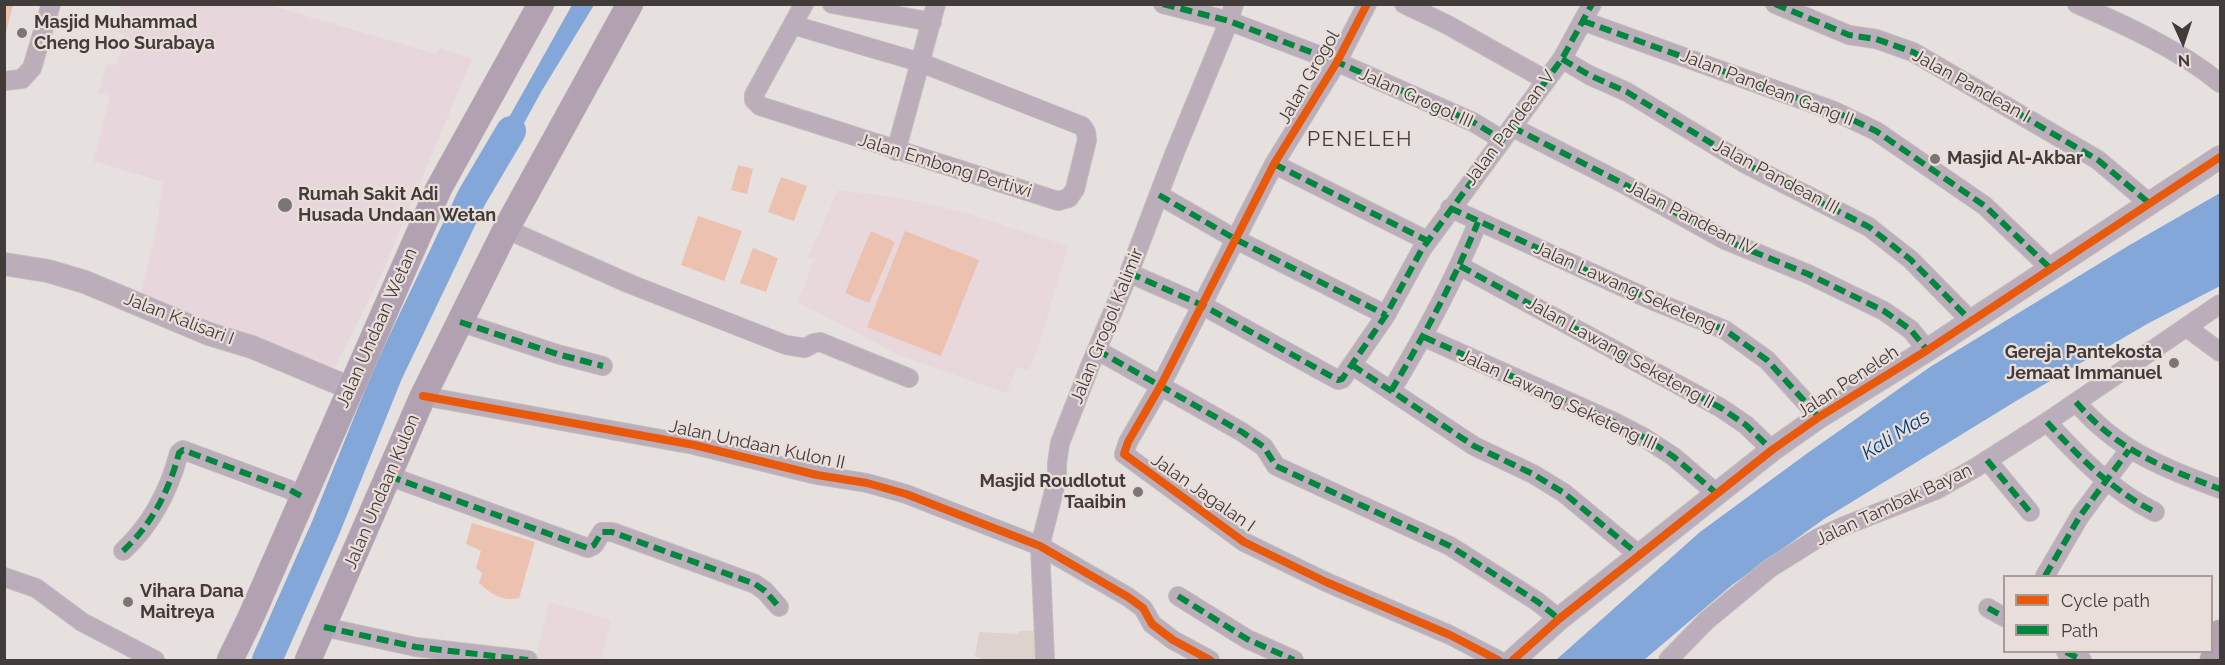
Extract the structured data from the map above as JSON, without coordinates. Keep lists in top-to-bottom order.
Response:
{
  "streets": {
    "main road": ["Jalan Undaan Wetan", "Jalan Undaan Kulon"],
    "street": [
      "Jalan Grogol",
      "Jalan Pandean I",
      "Jalan Pandean Gang II",
      "Jalan Grogol III",
      "Jalan Pandean V",
      "Jalan Embong Pertiwi",
      "Jalan Pandean III",
      "Jalan Pandean IV",
      "Jalan Lawang Seketeng I",
      "Jalan Kalisari I",
      "Jalan Grogol Kalimir",
      "Jalan Lawang Seketeng II",
      "Jalan Peneleh",
      "Jalan Lawang Seketeng III",
      "Jalan Undaan Kulon II",
      "Jalan Jagalan I",
      "Jalan Tambak Bayan"
    ]
  },
  "crossings": [
    ["Jalan Grogol", "Jalan Grogol III"],
    ["Jalan Grogol", "Jalan Jagalan I"],
    ["Jalan Pandean I", "Jalan Peneleh"],
    ["Jalan Pandean Gang II", "Jalan Pandean V"],
    ["Jalan Pandean Gang II", "Jalan Peneleh"],
    ["Jalan Grogol III", "Jalan Pandean V"],
    ["Jalan Grogol III", "Jalan Pandean IV"],
    ["Jalan Grogol III", "Jalan Grogol Kalimir"],
    ["Jalan Pandean V", "Jalan Pandean III"],
    ["Jalan Pandean V", "Jalan Pandean IV"],
    ["Jalan Pandean V", "Jalan Lawang Seketeng I"],
    ["Jalan Pandean III", "Jalan Peneleh"],
    ["Jalan Pandean IV", "Jalan Peneleh"],
    ["Jalan Lawang Seketeng I", "Jalan Peneleh"],
    ["Jalan Kalisari I", "Jalan Undaan Wetan"],
    ["Jalan Grogol Kalimir", "Jalan Undaan Kulon II"],
    ["Jalan Lawang Seketeng II", "Jalan Peneleh"],
    ["Jalan Peneleh", "Jalan Lawang Seketeng III"],
    ["Jalan Undaan Kulon II", "Jalan Undaan Kulon"]
  ],
  "districts": ["PENELEH"],
  "water": ["Kali Mas"],
  "places": [
    "Masjid Muhammad Cheng Hoo Surabaya",
    "Masjid Al-Akbar",
    "Rumah Sakit Adi Husada Undaan Wetan",
    "Gereja Pantekosta Jemaat Immanuel",
    "Masjid Roudlotut Taaibin",
    "Vihara Dana Maitreya"
  ],
  "legend": ["Cycle path", "Path"],
  "north": "bottom"
}
